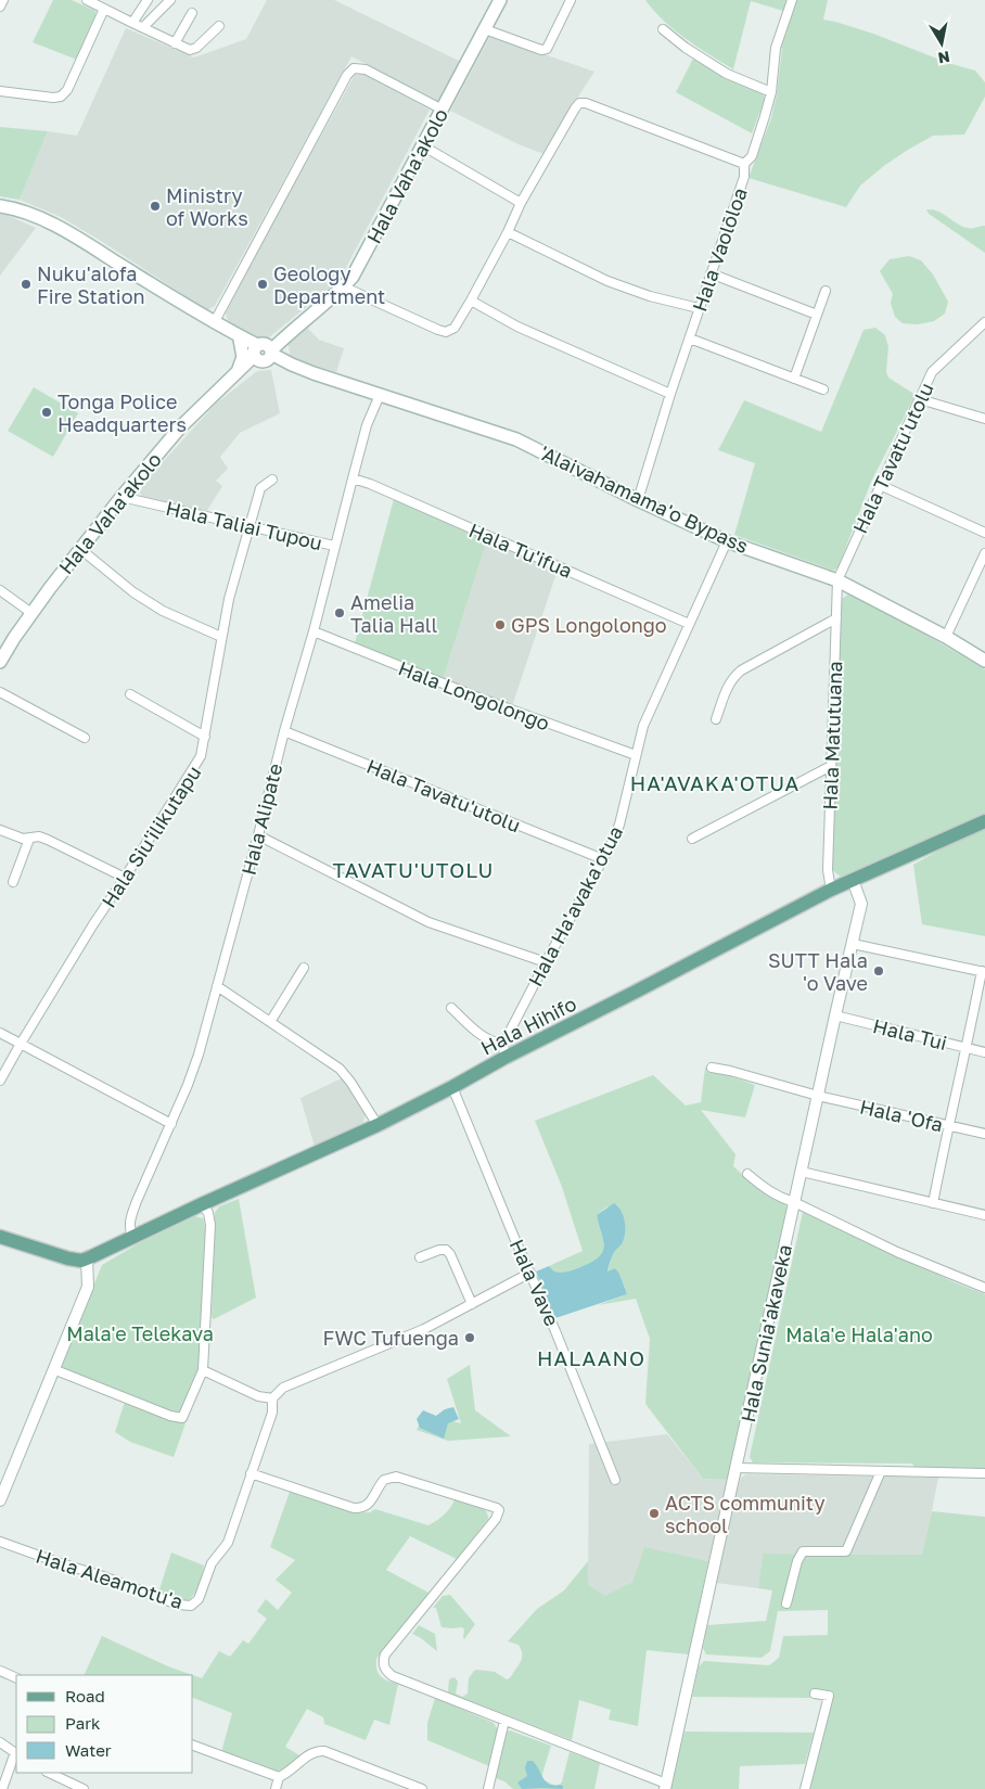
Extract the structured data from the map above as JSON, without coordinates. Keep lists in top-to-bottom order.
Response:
{
  "streets": {
    "main road": ["Hala Vaha'akolo", "'Alaivahamama'o Bypass", "Hala Hihifo"],
    "street": [
      "Hala Vaolōloa",
      "Hala Tavatu'utolu",
      "Hala Taliai Tupou",
      "Hala Tu'ifua",
      "Hala Longolongo",
      "Hala Matutuana",
      "Hala Alipate",
      "Hala Siu'ilikutapu",
      "Hala Ha'avaka'otua",
      "Hala Tui",
      "Hala 'Ofa",
      "Hala Vave",
      "Hala Sunia'akaveka",
      "Hala Aleamotu'a"
    ]
  },
  "crossings": [
    ["Hala Vaha'akolo", "'Alaivahamama'o Bypass"],
    ["Hala Vaha'akolo", "Hala Taliai Tupou"],
    ["Hala Vaolōloa", "'Alaivahamama'o Bypass"],
    ["Hala Tavatu'utolu", "'Alaivahamama'o Bypass"],
    ["Hala Tavatu'utolu", "Hala Matutuana"],
    ["Hala Tavatu'utolu", "Hala Alipate"],
    ["Hala Tavatu'utolu", "Hala Ha'avaka'otua"],
    ["'Alaivahamama'o Bypass", "Hala Matutuana"],
    ["'Alaivahamama'o Bypass", "Hala Alipate"],
    ["'Alaivahamama'o Bypass", "Hala Ha'avaka'otua"],
    ["Hala Taliai Tupou", "Hala Alipate"],
    ["Hala Taliai Tupou", "Hala Siu'ilikutapu"],
    ["Hala Tu'ifua", "Hala Alipate"],
    ["Hala Tu'ifua", "Hala Ha'avaka'otua"],
    ["Hala Longolongo", "Hala Alipate"],
    ["Hala Longolongo", "Hala Ha'avaka'otua"],
    ["Hala Matutuana", "Hala Hihifo"],
    ["Hala Alipate", "Hala Hihifo"],
    ["Hala Ha'avaka'otua", "Hala Hihifo"],
    ["Hala Hihifo", "Hala Vave"],
    ["Hala Hihifo", "Hala Sunia'akaveka"],
    ["Hala Tui", "Hala Sunia'akaveka"],
    ["Hala 'Ofa", "Hala Sunia'akaveka"]
  ],
  "districts": ["HA'AVAKA'OTUA", "TAVATU'UTOLU", "HALAANO"],
  "parks": ["Mala'e Telekava", "Mala'e Hala'ano"],
  "places": [
    "Ministry of Works",
    "Nuku'alofa Fire Station",
    "Geology Department",
    "Tonga Police Headquarters",
    "Amelia Talia Hall",
    "GPS Longolongo",
    "SUTT Hala 'o Vave",
    "FWC Tufuenga",
    "ACTS community school"
  ],
  "legend": ["Road", "Park", "Water"],
  "north": "bottom"
}
